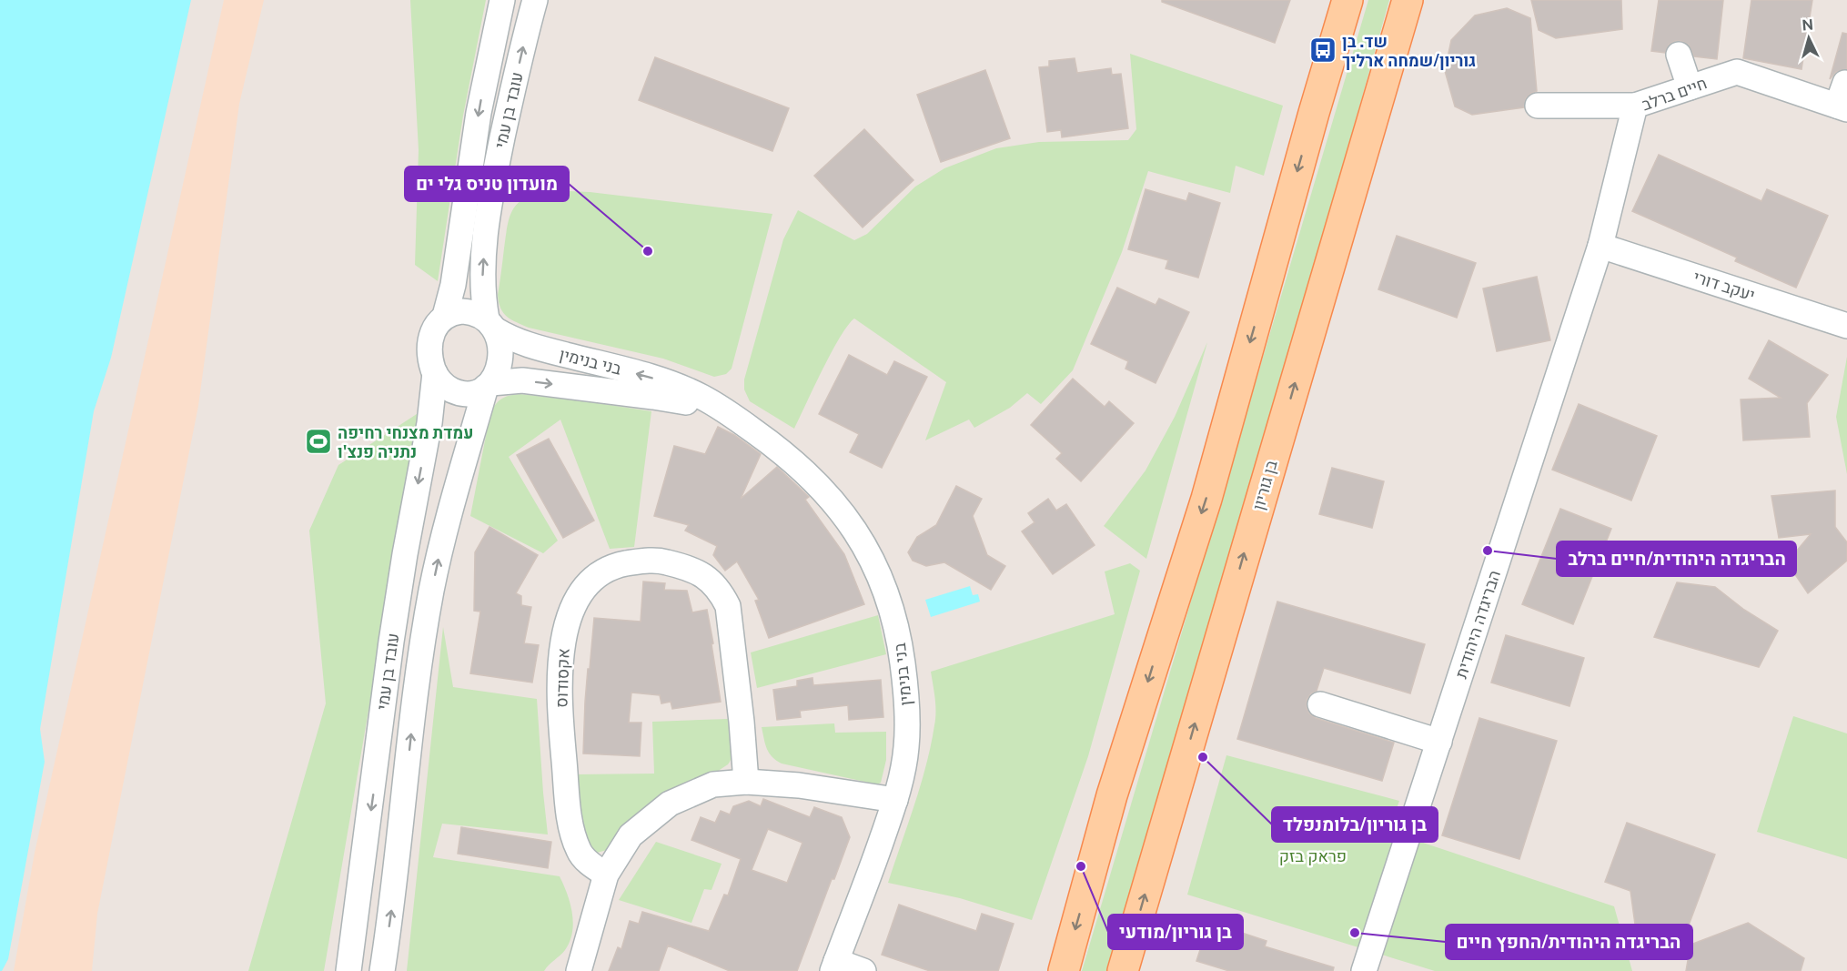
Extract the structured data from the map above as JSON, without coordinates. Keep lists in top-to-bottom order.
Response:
{
  "streets": {
    "main road": ["בן גוריון"],
    "street": [
      "חיים ברלב",
      "עובד בן עמי",
      "יעקב דורי",
      "בני בנימין",
      "הבריגדה היהודית",
      "אקסודוס"
    ]
  },
  "crossings": [
    ["חיים ברלב", "יעקב דורי"],
    ["חיים ברלב", "הבריגדה היהודית"],
    ["עובד בן עמי", "בני בנימין"],
    ["יעקב דורי", "הבריגדה היהודית"]
  ],
  "parks": ["פראק בזק"],
  "places": {
    "bus stop": ["שד. בן גוריון/שמחה ארליך"],
    "other": [
      "מועדון טניס גלי ים",
      "הבריגדה היהודית/חיים ברלב",
      "בן גוריון/בלומנפלד",
      "בן גוריון/מודעי",
      "הבריגדה היהודית/החפץ חיים"
    ],
    "sports": ["עמדת מצנחי רחיפה נתניה פנצ'ו"]
  },
  "north": "top"
}
